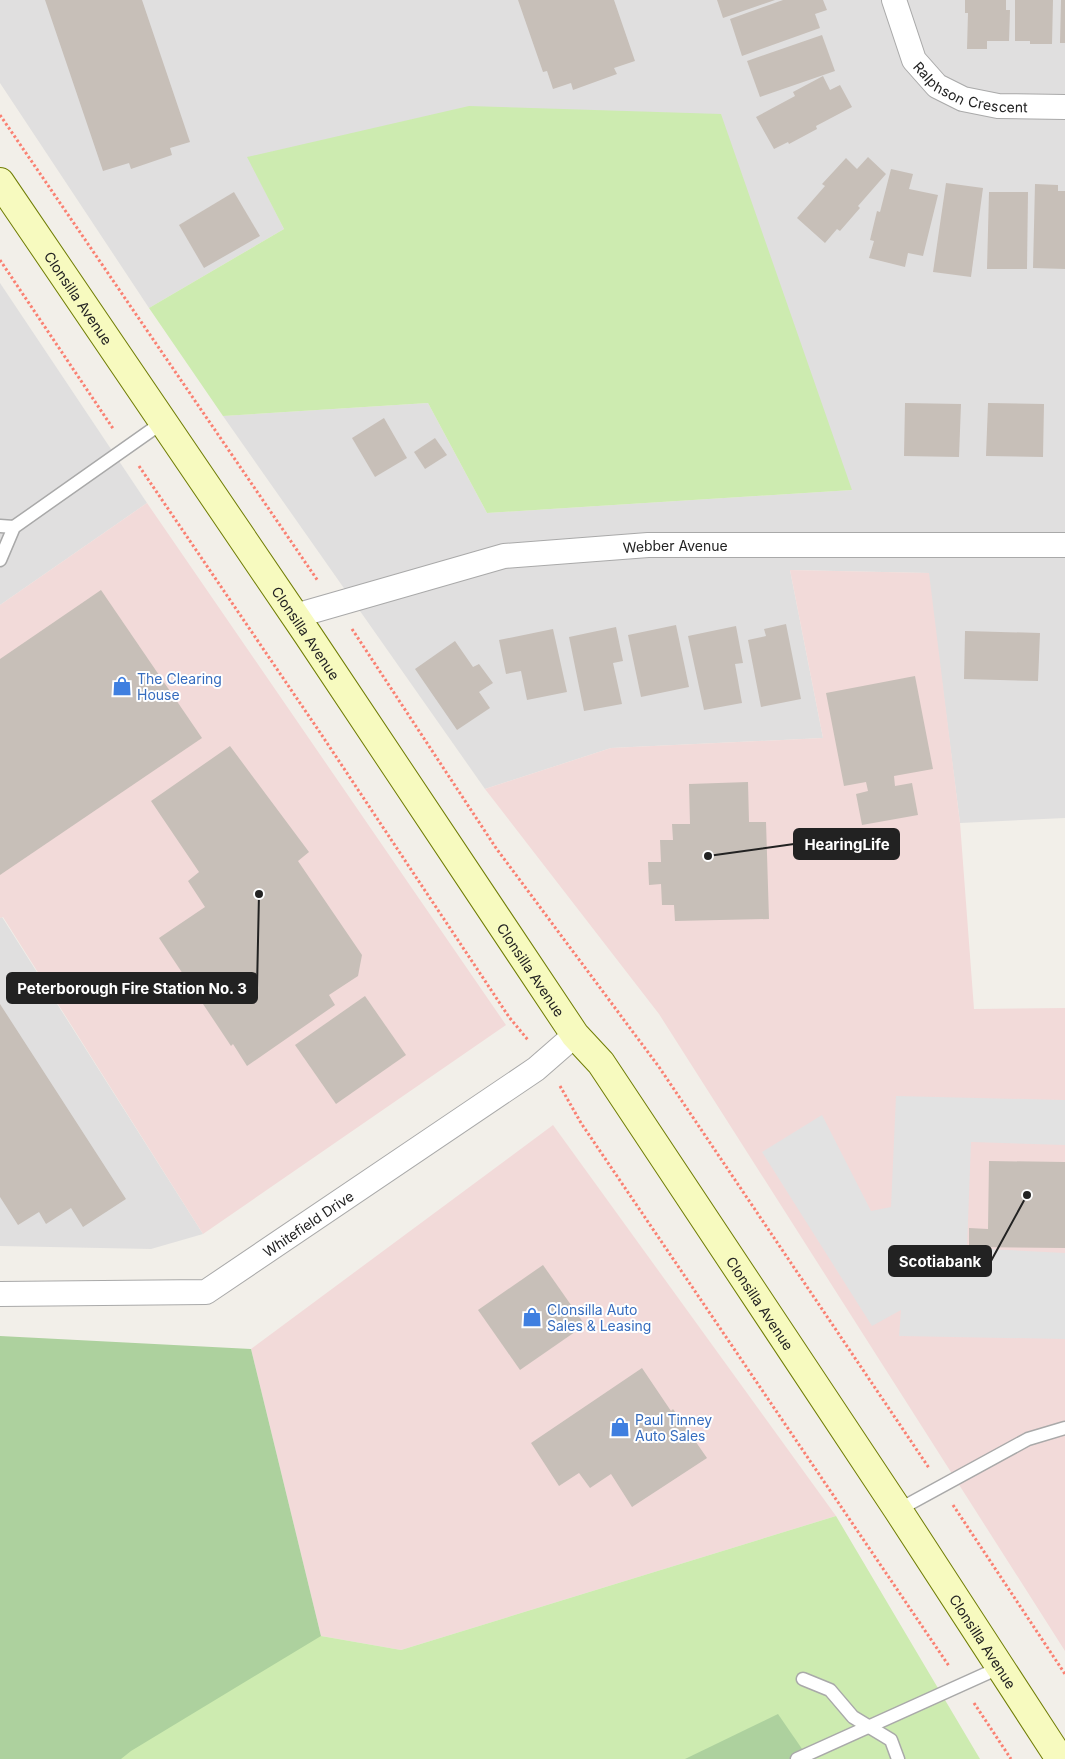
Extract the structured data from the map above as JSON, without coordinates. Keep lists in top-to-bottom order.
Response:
{
  "streets": {
    "main road": ["Clonsilla Avenue"],
    "street": ["Ralphson Crescent", "Webber Avenue", "Whitefield Drive"]
  },
  "crossings": [
    ["Clonsilla Avenue", "Webber Avenue"],
    ["Clonsilla Avenue", "Whitefield Drive"]
  ],
  "places": {
    "shop": ["The Clearing House", "Clonsilla Auto Sales & Leasing", "Paul Tinney Auto Sales"],
    "other": ["HearingLife", "Peterborough Fire Station No. 3", "Scotiabank"]
  }
}
